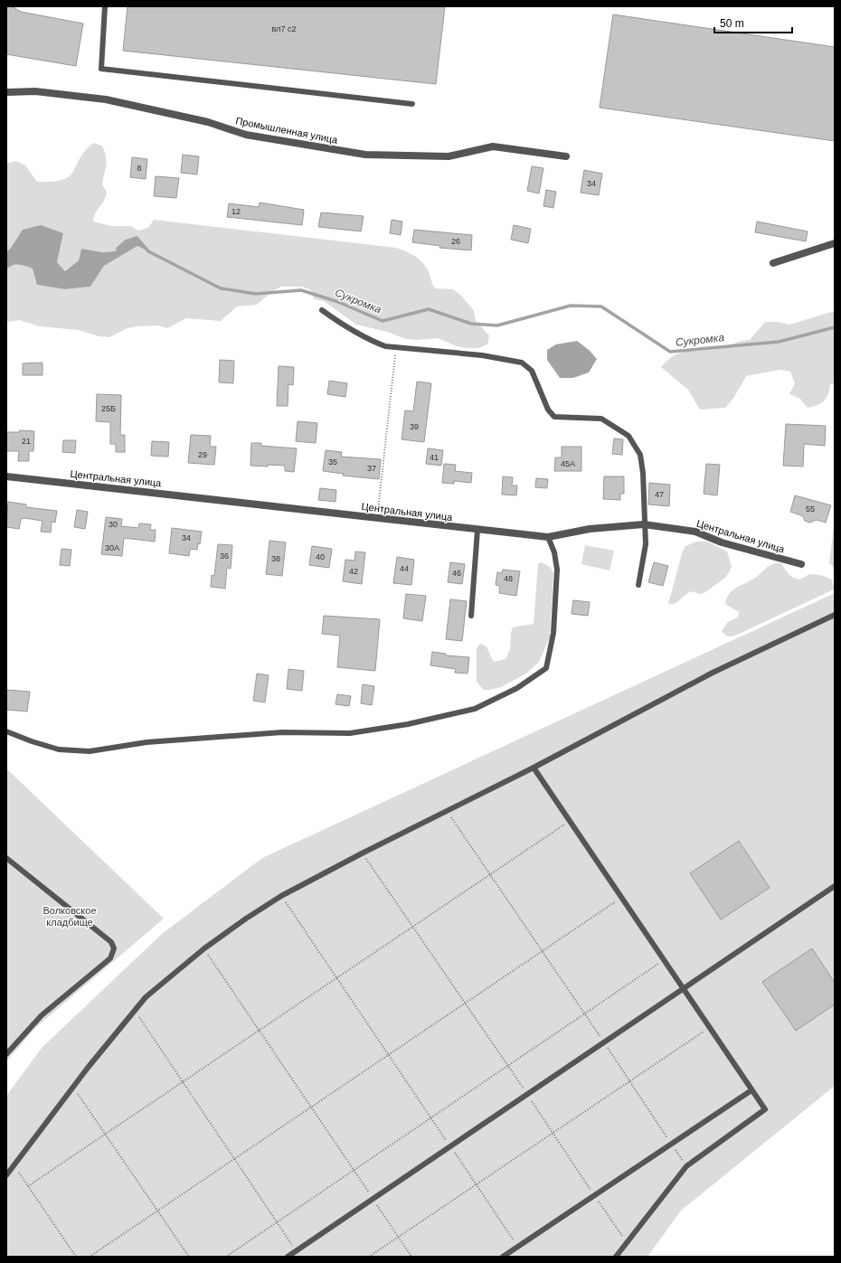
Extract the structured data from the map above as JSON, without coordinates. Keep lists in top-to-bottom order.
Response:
{
  "streets": {
    "street": ["Промышленная улица", "Центральная улица"]
  },
  "water": ["Сукромка"],
  "parks": ["Волковское кладбище"],
  "house_numbers": [
    "вл7 с2",
    "8",
    "34",
    "12",
    "26",
    "25Б",
    "39",
    "21",
    "29",
    "41",
    "35",
    "45А",
    "37",
    "47",
    "55",
    "30",
    "34",
    "30А",
    "36",
    "40",
    "38",
    "44",
    "42",
    "46",
    "48"
  ],
  "scale_bar": "50 m"
}
